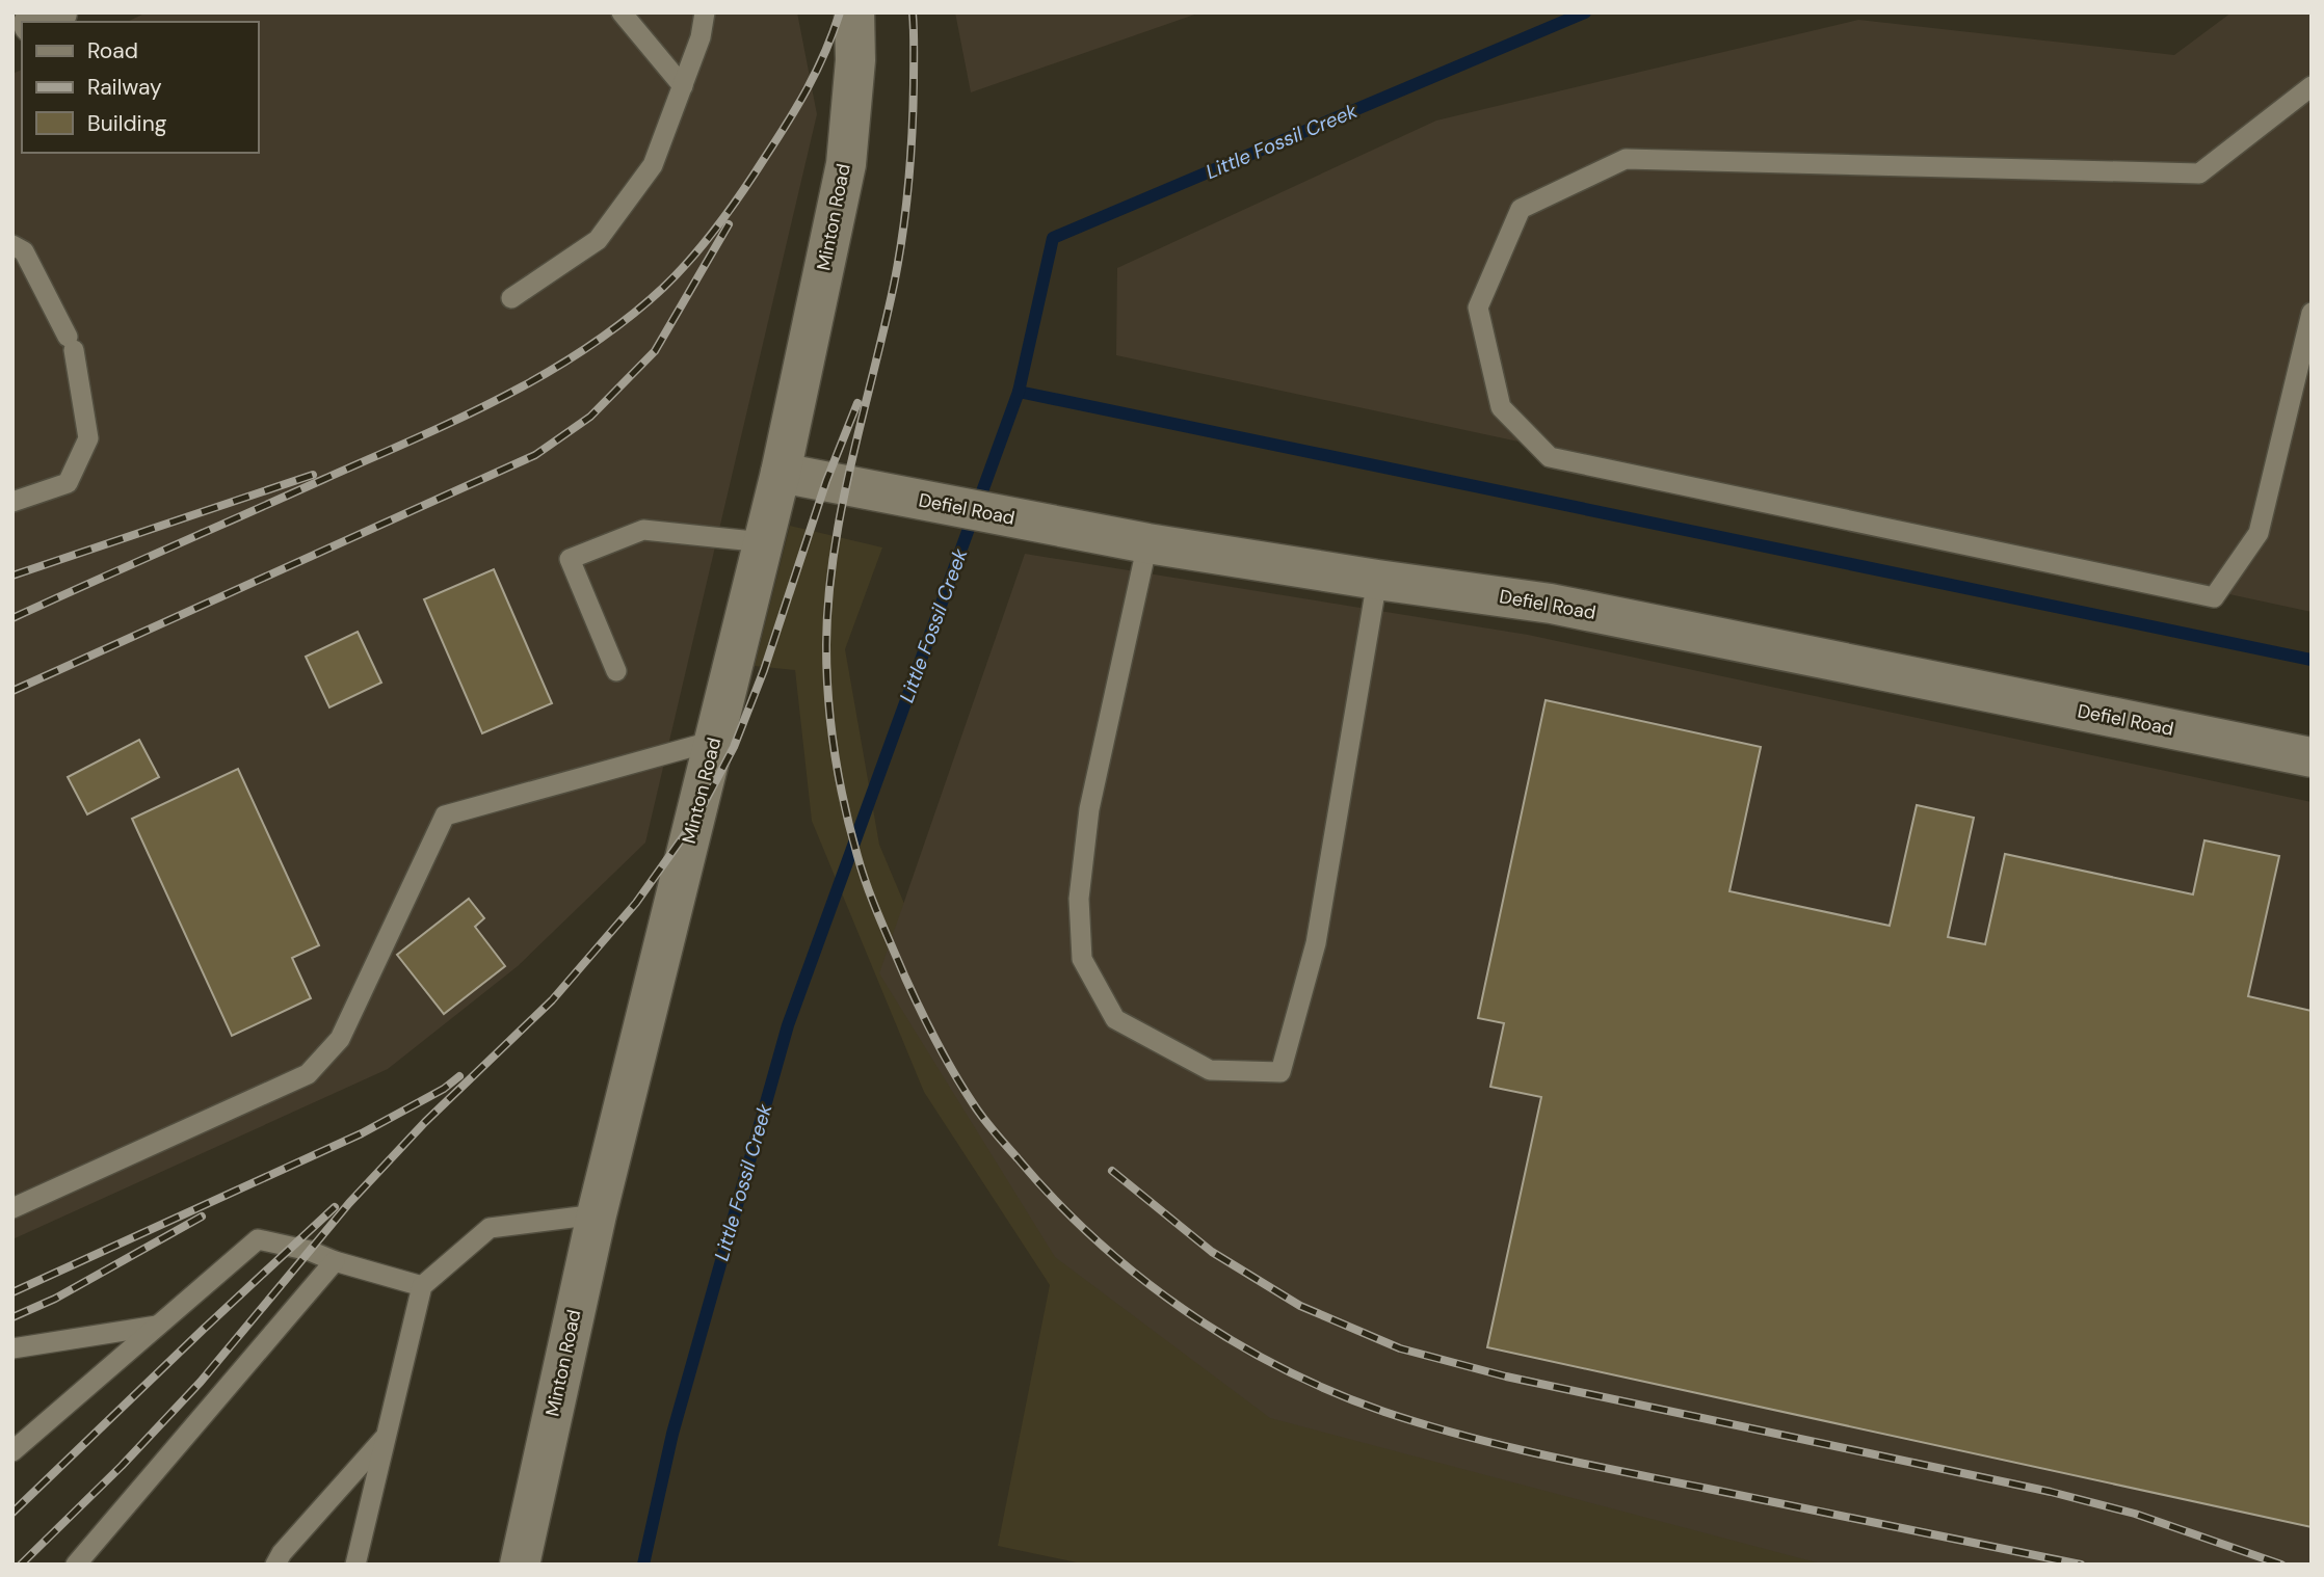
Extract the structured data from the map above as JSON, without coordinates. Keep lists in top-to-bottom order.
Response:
{
  "streets": {
    "street": ["Minton Road", "Defiel Road"]
  },
  "crossings": [
    ["Minton Road", "Defiel Road"]
  ],
  "water": ["Little Fossil Creek"],
  "legend": ["Road", "Railway", "Building"]
}
